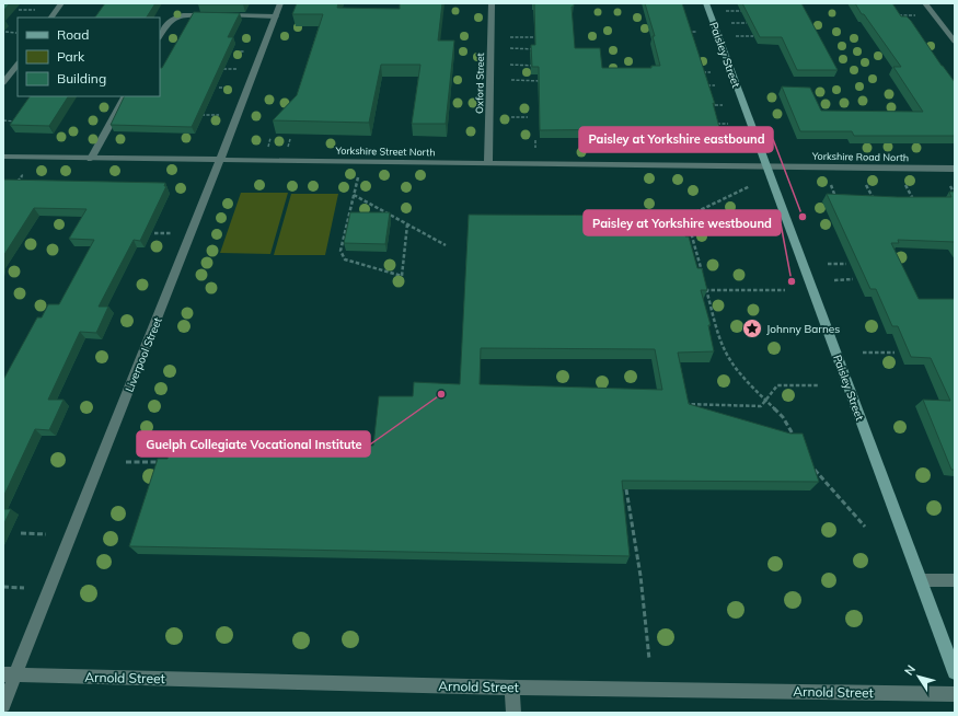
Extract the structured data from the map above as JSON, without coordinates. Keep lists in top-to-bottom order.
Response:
{
  "streets": {
    "main road": ["Paisley Street"],
    "street": [
      "Oxford Street",
      "Yorkshire Street North",
      "Yorkshire Road North",
      "Liverpool Street",
      "Arnold Street"
    ]
  },
  "crossings": [
    ["Paisley Street", "Yorkshire Street North"],
    ["Paisley Street", "Yorkshire Road North"],
    ["Oxford Street", "Yorkshire Street North"],
    ["Yorkshire Street North", "Yorkshire Road North"],
    ["Yorkshire Street North", "Liverpool Street"],
    ["Liverpool Street", "Arnold Street"]
  ],
  "places": {
    "other": ["Paisley at Yorkshire eastbound", "Paisley at Yorkshire westbound", "Guelph Collegiate Vocational Institute"],
    "place": ["Johnny Barnes"]
  },
  "legend": ["Road", "Park", "Building"],
  "north": "top left"
}
